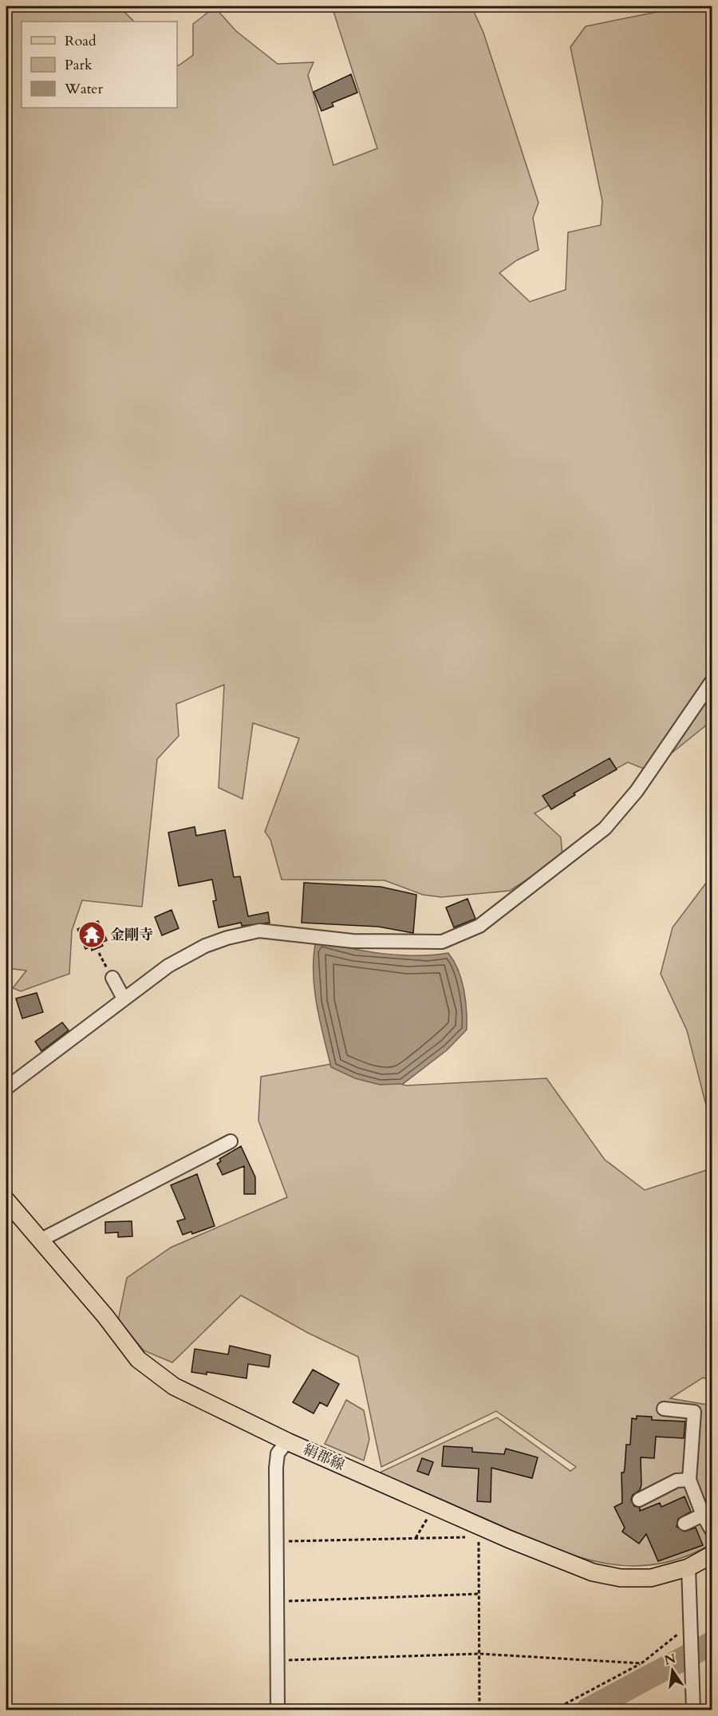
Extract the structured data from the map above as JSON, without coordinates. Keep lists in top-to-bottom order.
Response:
{
  "streets": {
    "main road": ["絹郡線"]
  },
  "places": {
    "temple": ["金剛寺"]
  },
  "legend": ["Road", "Park", "Water"],
  "north": "top"
}
